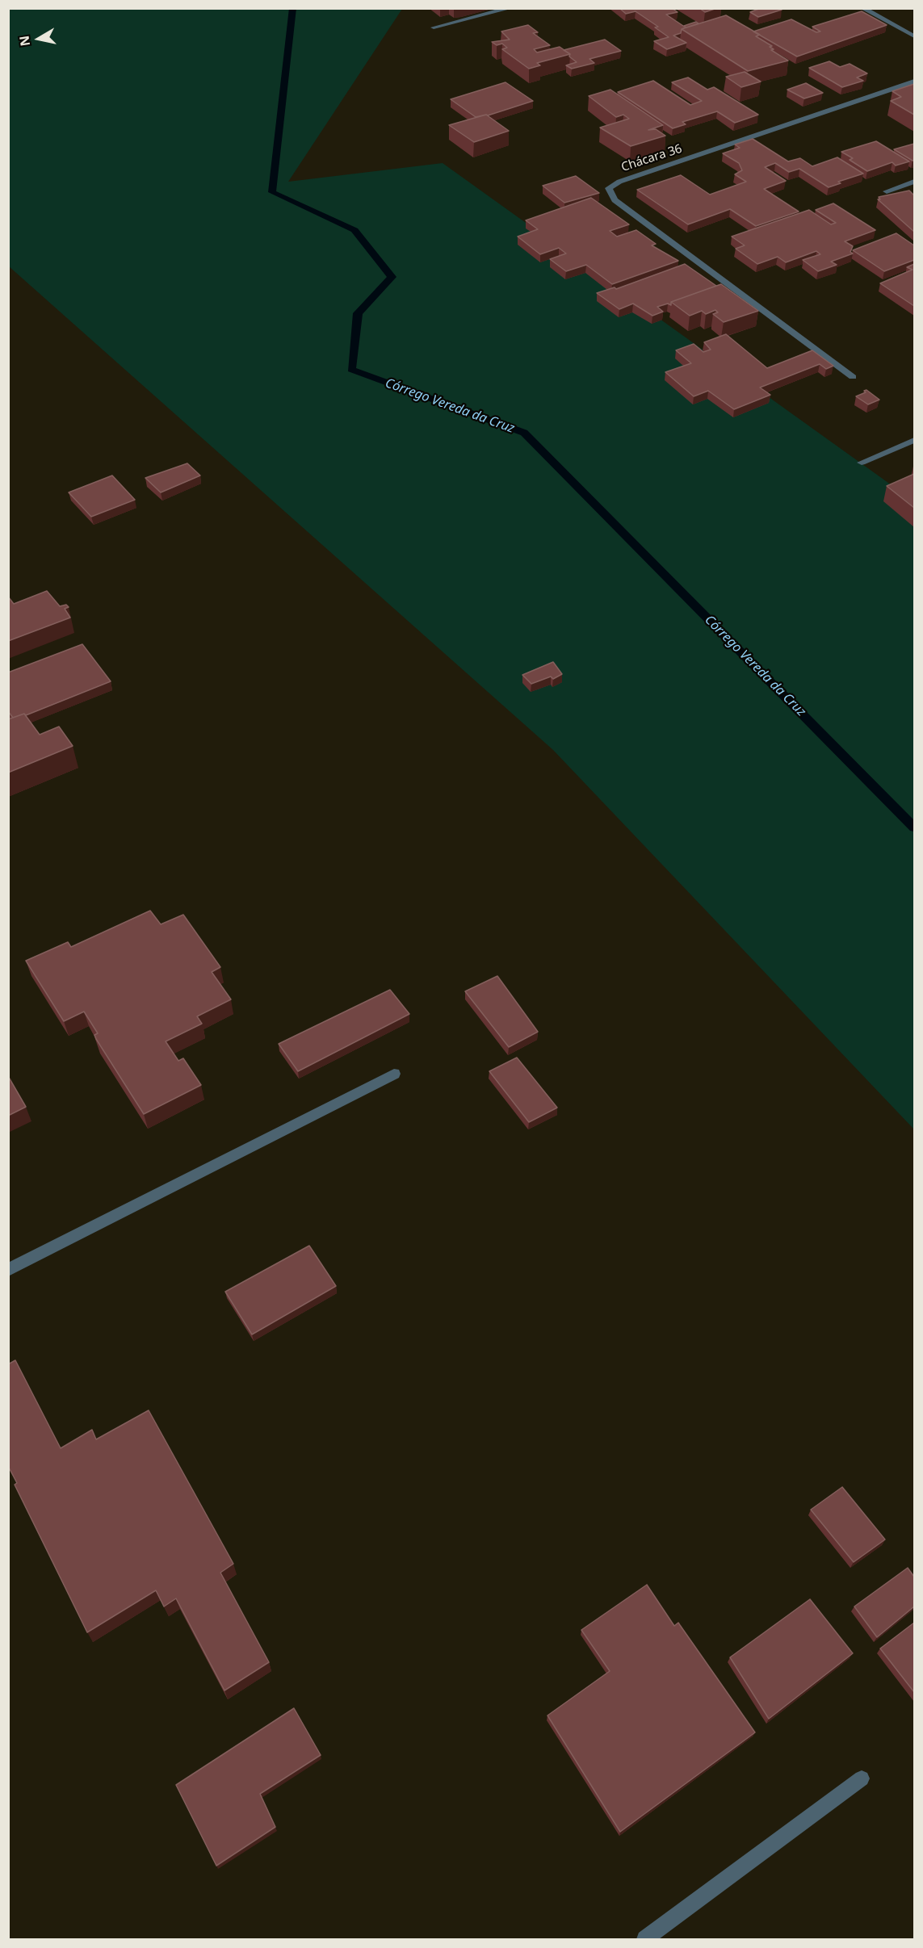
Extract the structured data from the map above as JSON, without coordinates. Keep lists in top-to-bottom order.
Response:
{
  "streets": {
    "street": ["Chácara 36"]
  },
  "water": ["Córrego Vereda da Cruz"],
  "north": "left"
}
